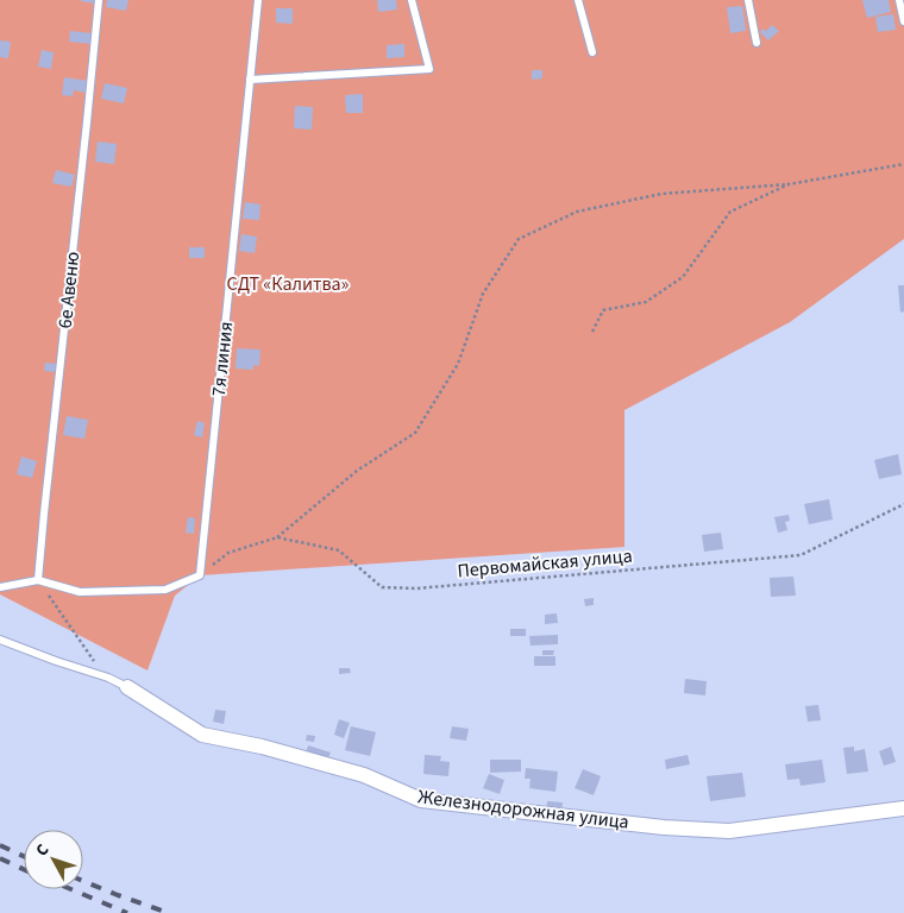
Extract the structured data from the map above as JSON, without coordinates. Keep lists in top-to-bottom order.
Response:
{
  "streets": {
    "street": ["Железнодорожная улица"],
    "lane": ["6е Авеню", "7я линия"],
    "path": ["Первомайская улица"]
  },
  "crossings": [
    ["7я линия", "Первомайская улица"]
  ],
  "parks": ["СДТ «Калитва»"],
  "north": "top left"
}
